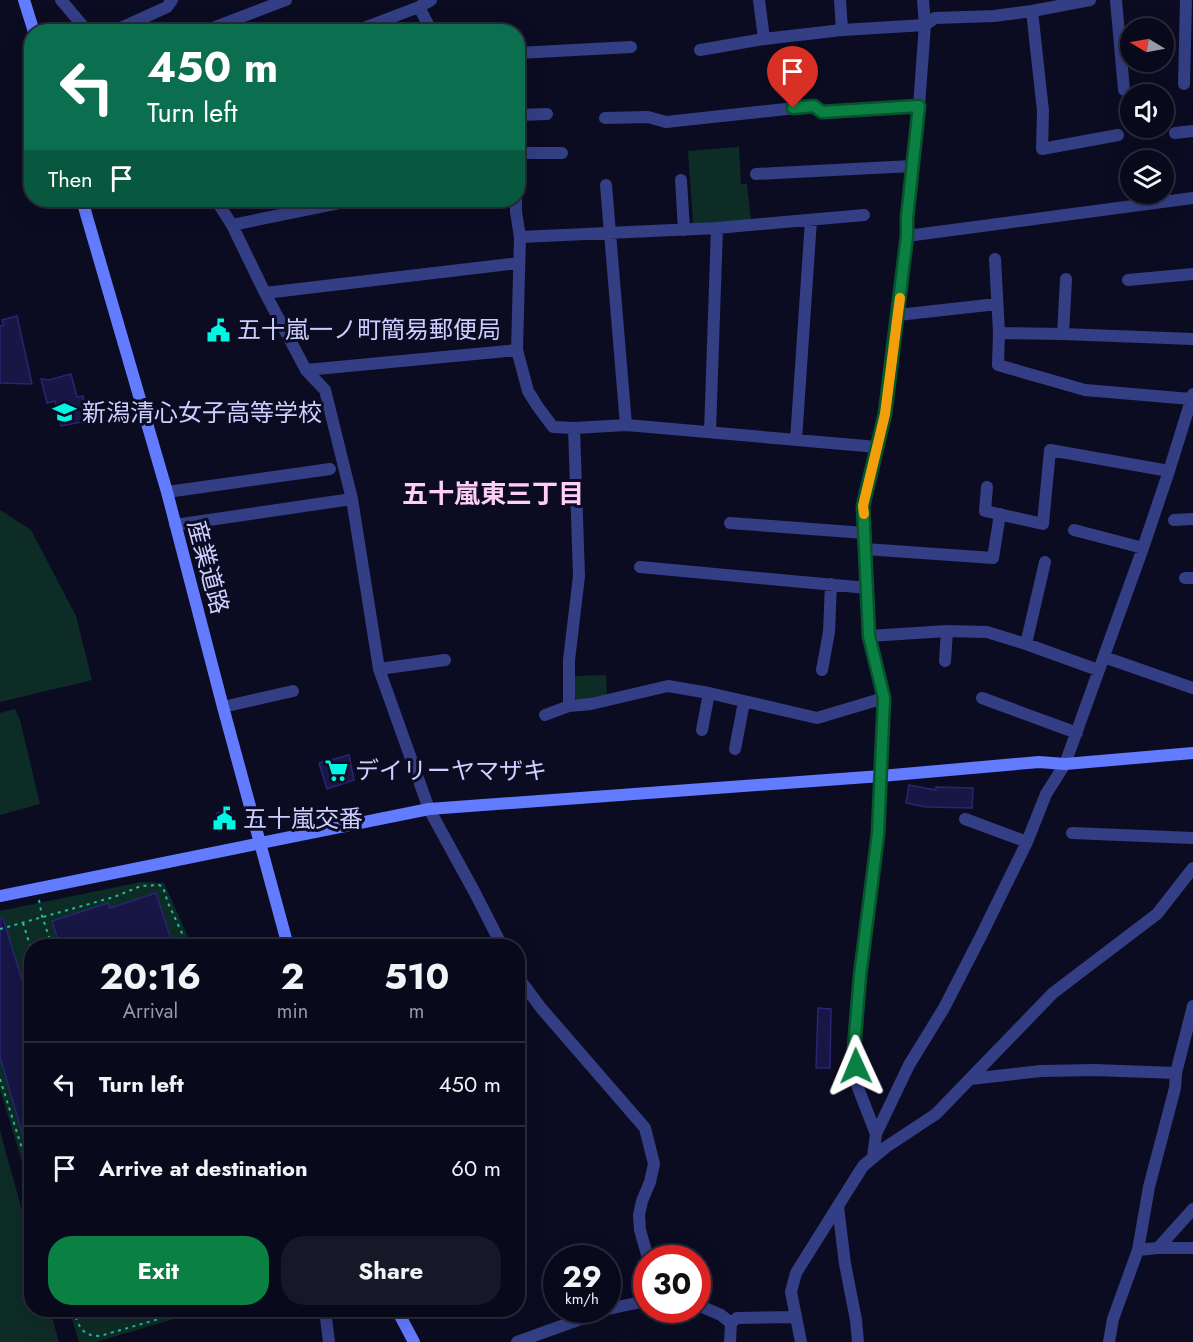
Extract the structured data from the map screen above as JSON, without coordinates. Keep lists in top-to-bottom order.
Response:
{
  "streets": {
    "street": ["産業道路"]
  },
  "districts": ["五十嵐東三丁目"],
  "places": {
    "public building": ["五十嵐一ノ町簡易郵便局", "五十嵐交番"],
    "school or university": ["新潟清心女子高等学校"],
    "supermarket": ["デイリーヤマザキ"]
  },
  "north": "left",
  "page": {
    "turn": ["450 m", "Turn left"],
    "then": "Then",
    "eta": [
      "20:16",
      "Arrival",
      "2",
      "min",
      "510",
      "m"
    ],
    "list": [
      {
        "name": "Turn left",
        "value": "450 m"
      },
      {
        "name": "Arrive at destination",
        "value": "60 m"
      }
    ],
    "buttons": ["Exit", "Share"],
    "speed": "29 km/h",
    "limit": "30"
  }
}
